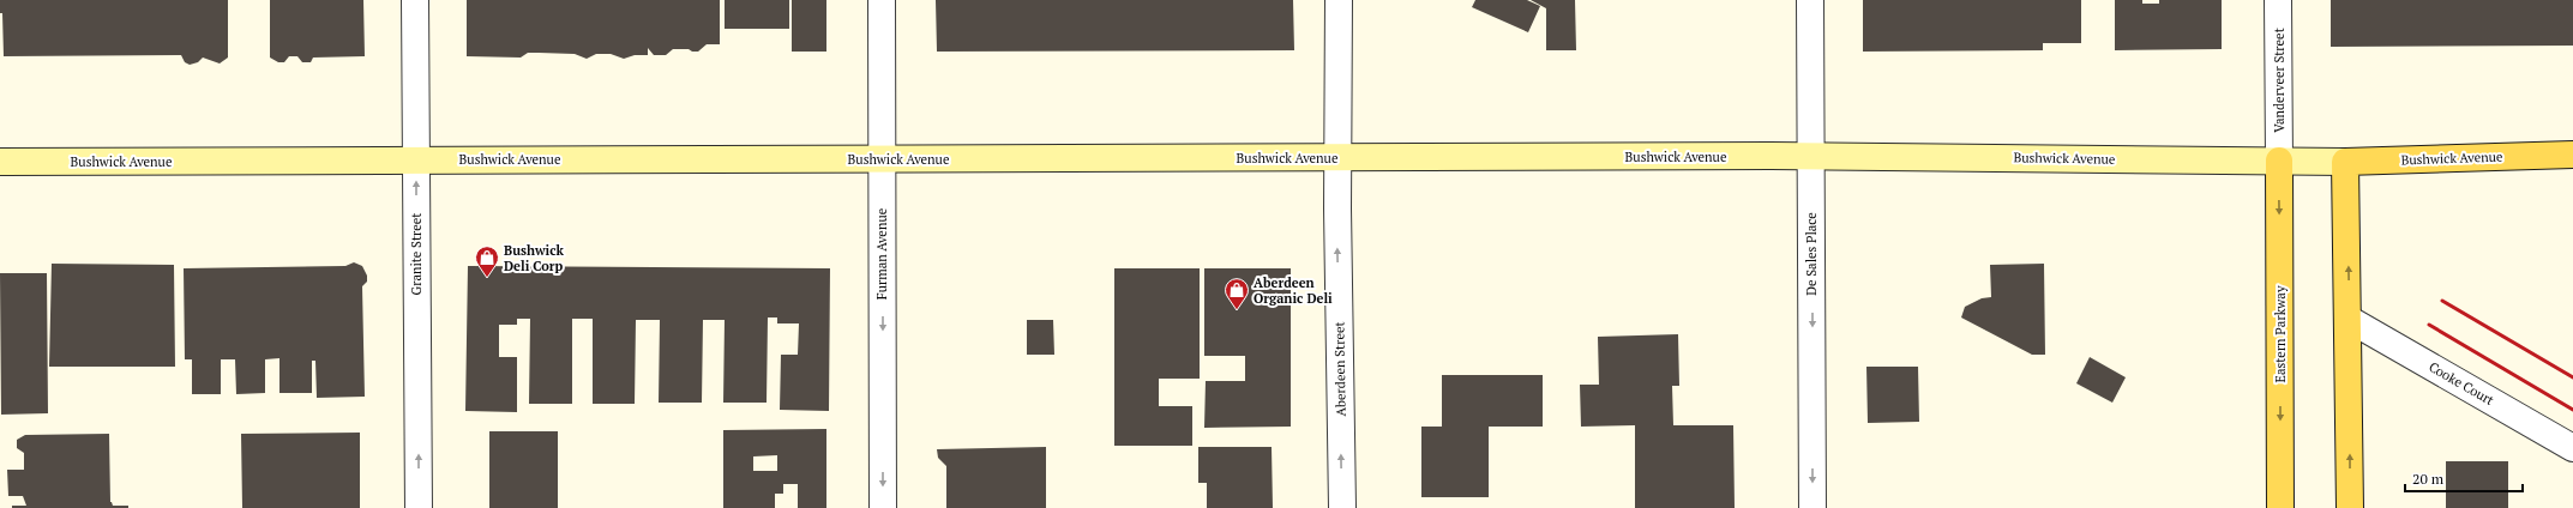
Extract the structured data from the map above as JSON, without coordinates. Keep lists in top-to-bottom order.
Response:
{
  "streets": {
    "main road": ["Bushwick Avenue", "Eastern Parkway"],
    "street": [
      "Vanderveer Street",
      "Granite Street",
      "Furman Avenue",
      "De Sales Place",
      "Aberdeen Street",
      "Cooke Court"
    ]
  },
  "crossings": [
    ["Vanderveer Street", "Bushwick Avenue"],
    ["Vanderveer Street", "Eastern Parkway"],
    ["Bushwick Avenue", "Granite Street"],
    ["Bushwick Avenue", "Furman Avenue"],
    ["Bushwick Avenue", "De Sales Place"],
    ["Bushwick Avenue", "Eastern Parkway"],
    ["Bushwick Avenue", "Aberdeen Street"]
  ],
  "one_way": [
    "Granite Street",
    "Furman Avenue",
    "De Sales Place",
    "Aberdeen Street"
  ],
  "places": {
    "shop": ["Bushwick Deli Corp", "Aberdeen Organic Deli"]
  },
  "scale_bar": "20 m"
}
